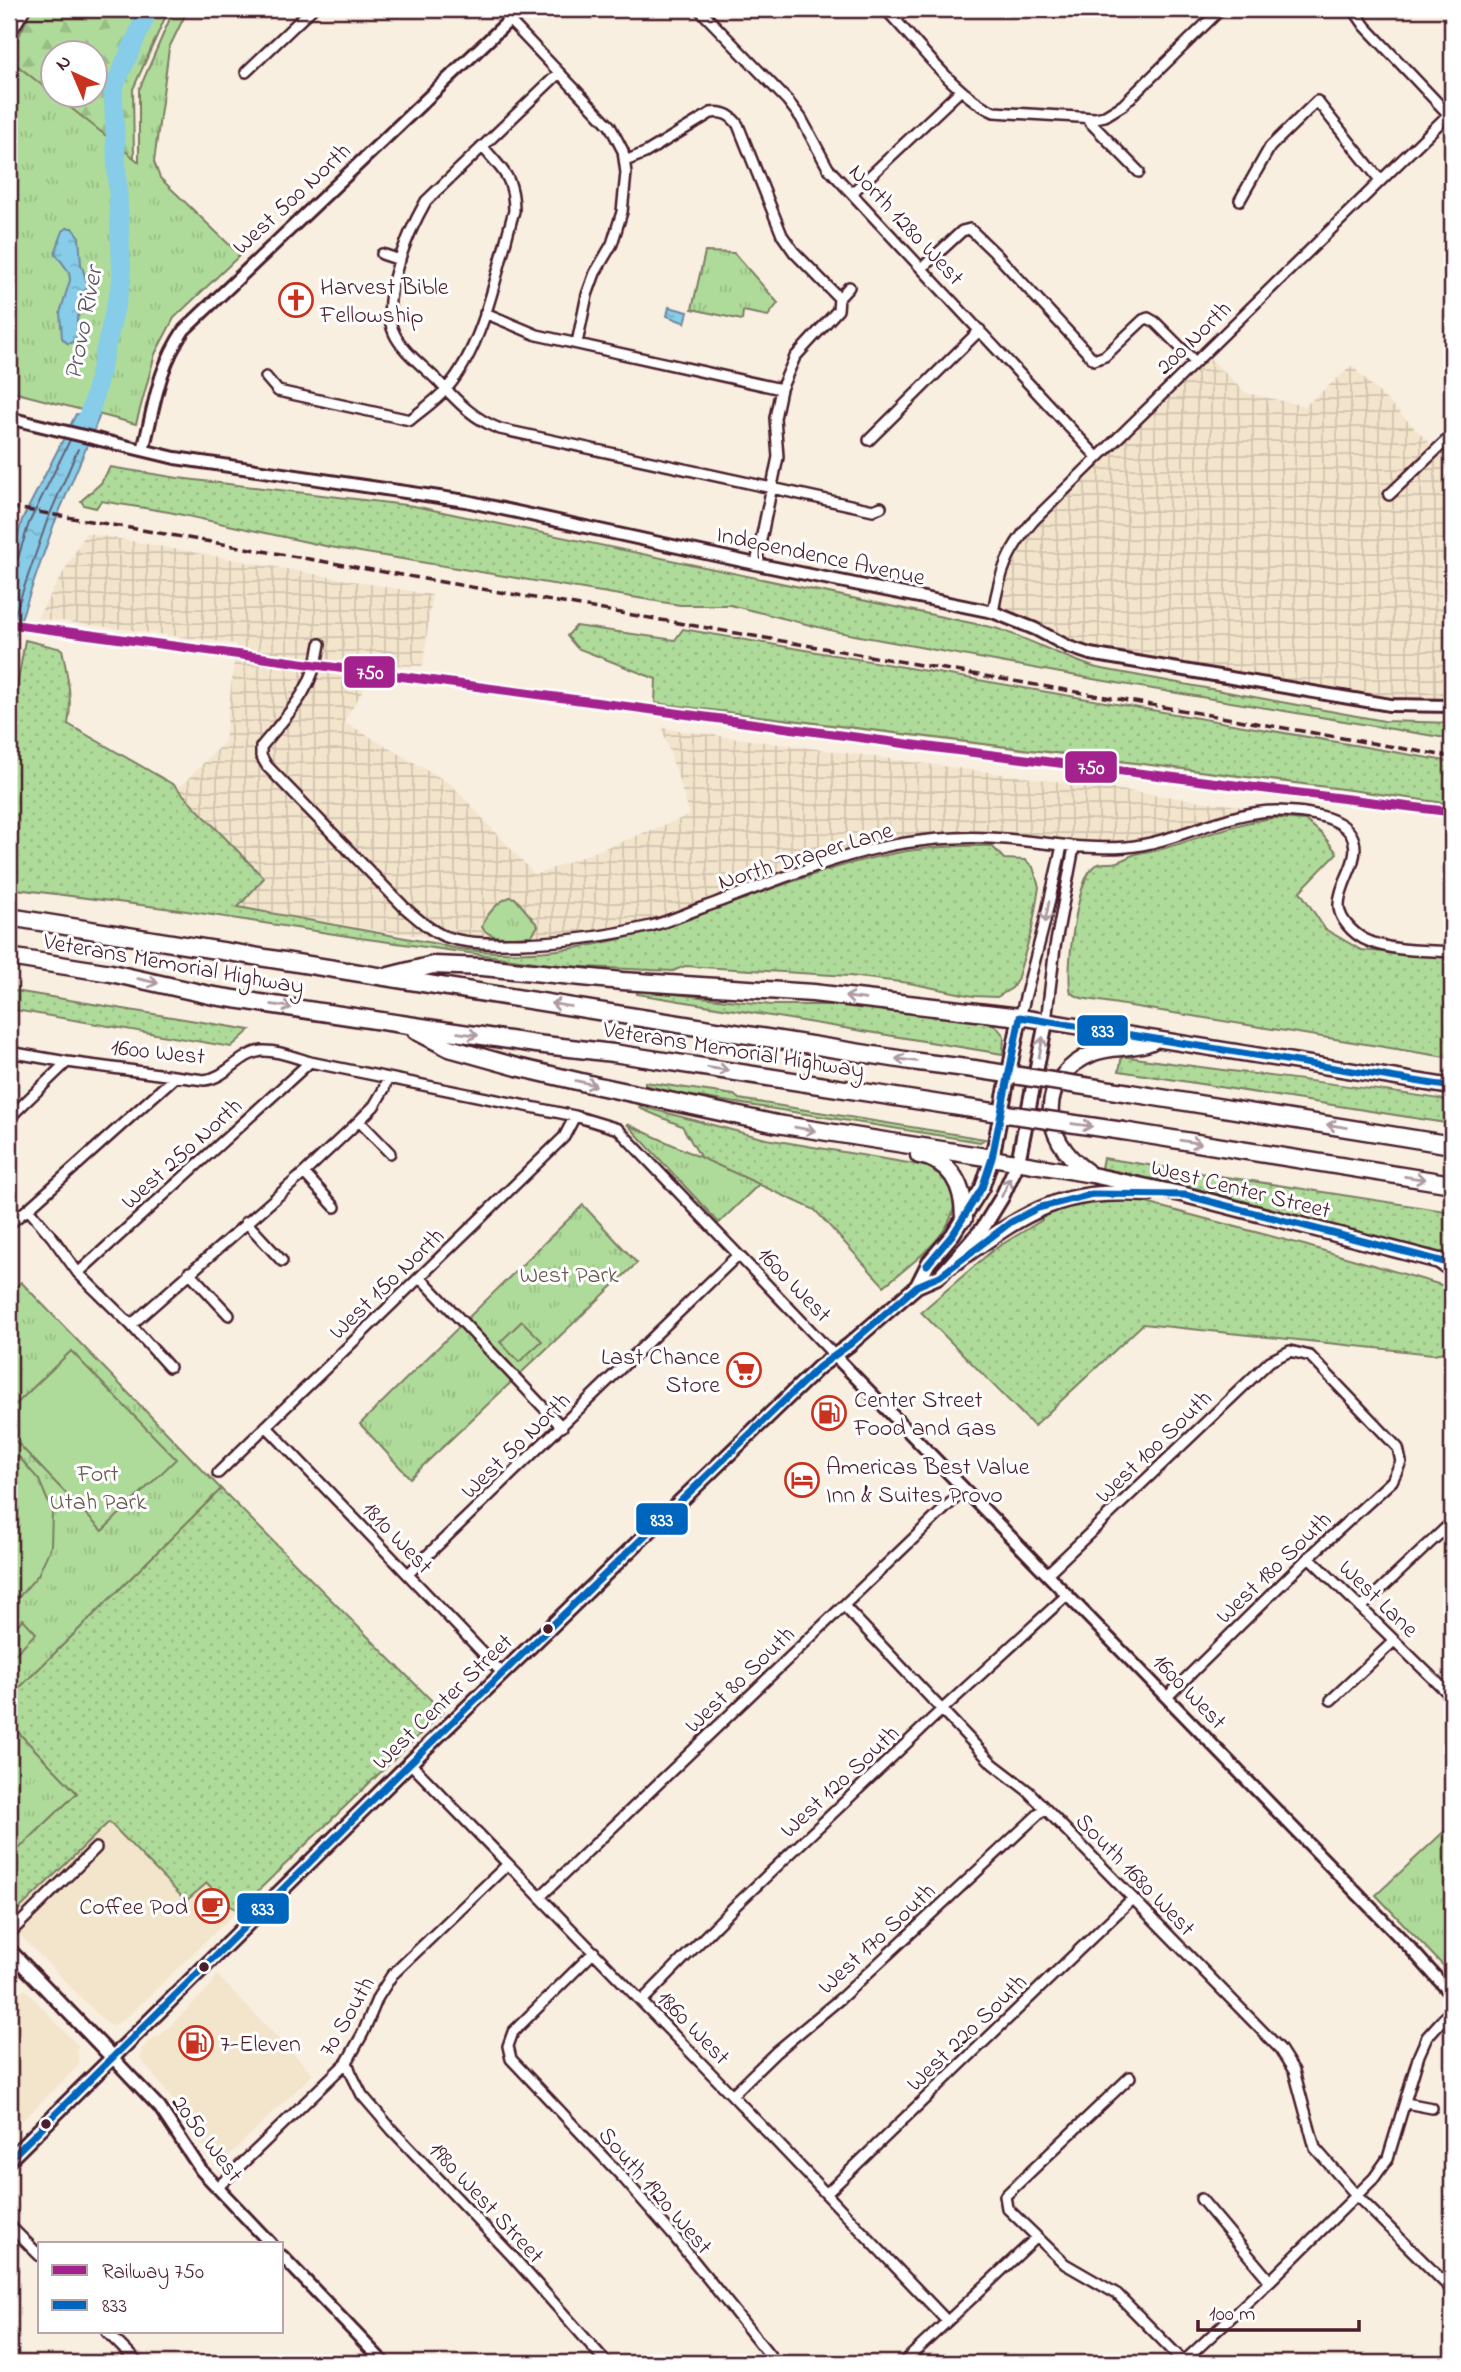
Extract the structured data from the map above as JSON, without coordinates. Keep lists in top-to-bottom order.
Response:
{
  "streets": {
    "highway": ["Veterans Memorial Highway"],
    "main road": ["West Center Street"],
    "street": [
      "West 500 North",
      "North 1280 West",
      "200 North",
      "Independence Avenue",
      "North Draper Lane",
      "1600 West",
      "West 250 North",
      "West 150 North",
      "West 50 North",
      "West 100 South",
      "1810 West",
      "West 180 South",
      "West Lane",
      "West 80 South",
      "West 120 South",
      "South 1680 West",
      "West 170 South",
      "70 South",
      "1860 West",
      "West 220 South",
      "2050 West",
      "South 1920 West",
      "1980 West Street"
    ]
  },
  "crossings": [
    ["West 500 North", "Independence Avenue"],
    ["North 1280 West", "200 North"],
    ["200 North", "Independence Avenue"],
    ["North Draper Lane", "West Center Street"],
    ["1600 West", "West 250 North"],
    ["1600 West", "West Center Street"],
    ["1600 West", "West 150 North"],
    ["1600 West", "West 50 North"],
    ["1600 West", "West 100 South"],
    ["1600 West", "West 180 South"],
    ["1600 West", "West 80 South"],
    ["1600 West", "West 120 South"],
    ["West Center Street", "1810 West"],
    ["West Center Street", "1860 West"],
    ["West Center Street", "2050 West"],
    ["West 150 North", "1810 West"],
    ["West 50 North", "1810 West"],
    ["West 100 South", "West 180 South"],
    ["West 180 South", "West Lane"],
    ["West 80 South", "South 1680 West"],
    ["West 80 South", "1860 West"],
    ["West 120 South", "South 1680 West"],
    ["West 120 South", "1860 West"],
    ["South 1680 West", "West 170 South"],
    ["South 1680 West", "West 220 South"],
    ["West 170 South", "1860 West"],
    ["70 South", "1860 West"],
    ["70 South", "2050 West"],
    ["70 South", "1980 West Street"],
    ["1860 West", "West 220 South"],
    ["1860 West", "South 1920 West"]
  ],
  "water": ["Provo River"],
  "parks": ["West Park", "Fort Utah Park"],
  "places": {
    "church": ["Harvest Bible Fellowship"],
    "supermarket": ["Last Chance Store"],
    "fuel station": ["Center Street Food and Gas", "7-Eleven"],
    "hotel": ["Americas Best Value Inn & Suites Provo"],
    "cafe": ["Coffee Pod"]
  },
  "lines": ["rail line 750", "transit line 833"],
  "legend": ["Railway 750", "833"],
  "scale_bar": "100 m",
  "north": "top left"
}
